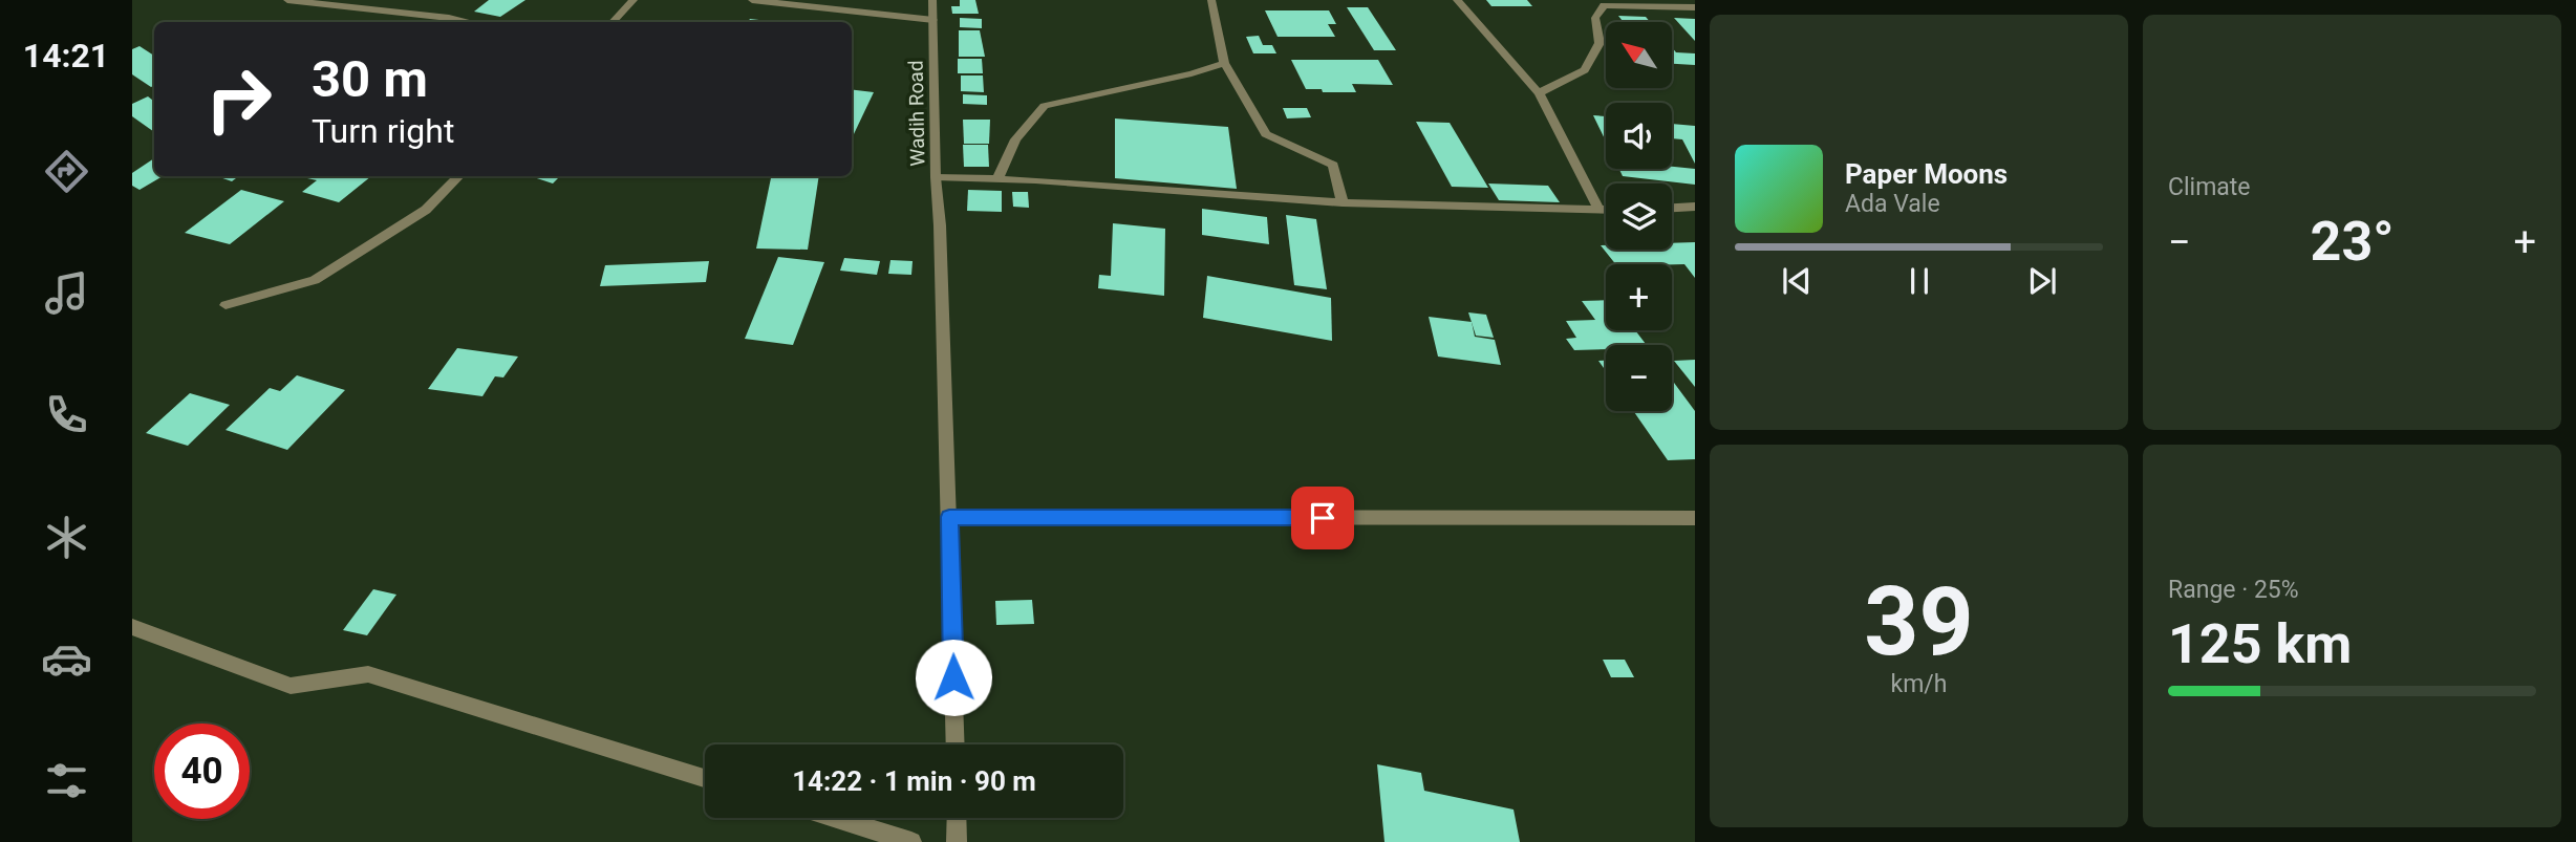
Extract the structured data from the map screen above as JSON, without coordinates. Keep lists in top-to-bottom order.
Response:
{
  "streets": {
    "street": ["Wadih Road"]
  },
  "north": "top left",
  "page": {
    "tabs": "14:21",
    "tile": [
      "Climate",
      ["39", "km/h"],
      ["Range · 25%", "125 km"]
    ],
    "map_buttons": ["+", "−"],
    "turn": ["30 m", "Turn right"],
    "song": ["Paper Moons", "Ada Vale"],
    "heat": ["−", "23°", "+"],
    "limit": "40",
    "trip": "14:22 · 1 min · 90 m"
  }
}
